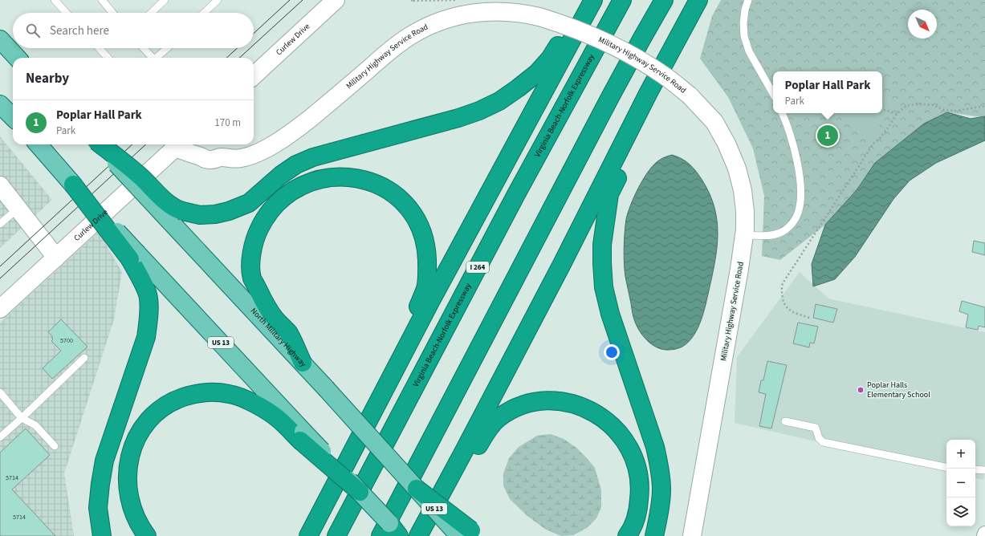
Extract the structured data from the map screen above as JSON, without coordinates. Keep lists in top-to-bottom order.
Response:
{
  "streets": {
    "highway": ["Virginia Beach-Norfolk Expressway", "I 264"],
    "main road": ["North Military Highway", "US 13"],
    "street": ["Curlew Drive", "Military Highway Service Road"]
  },
  "crossings": [
    ["Curlew Drive", "Military Highway Service Road"]
  ],
  "places": ["Poplar Halls Elementary School"],
  "house_numbers": ["5700", "5714", "5714"],
  "north": "bottom right",
  "page": {
    "search": "Search here",
    "heading": "Nearby",
    "popup": ["Poplar Hall Park", "Park"],
    "list": [
      {
        "mark": "1",
        "name": "Poplar Hall Park",
        "note": "Park",
        "value": "170 m"
      }
    ],
    "pins": "1",
    "map_buttons": ["+", "−"]
  }
}
